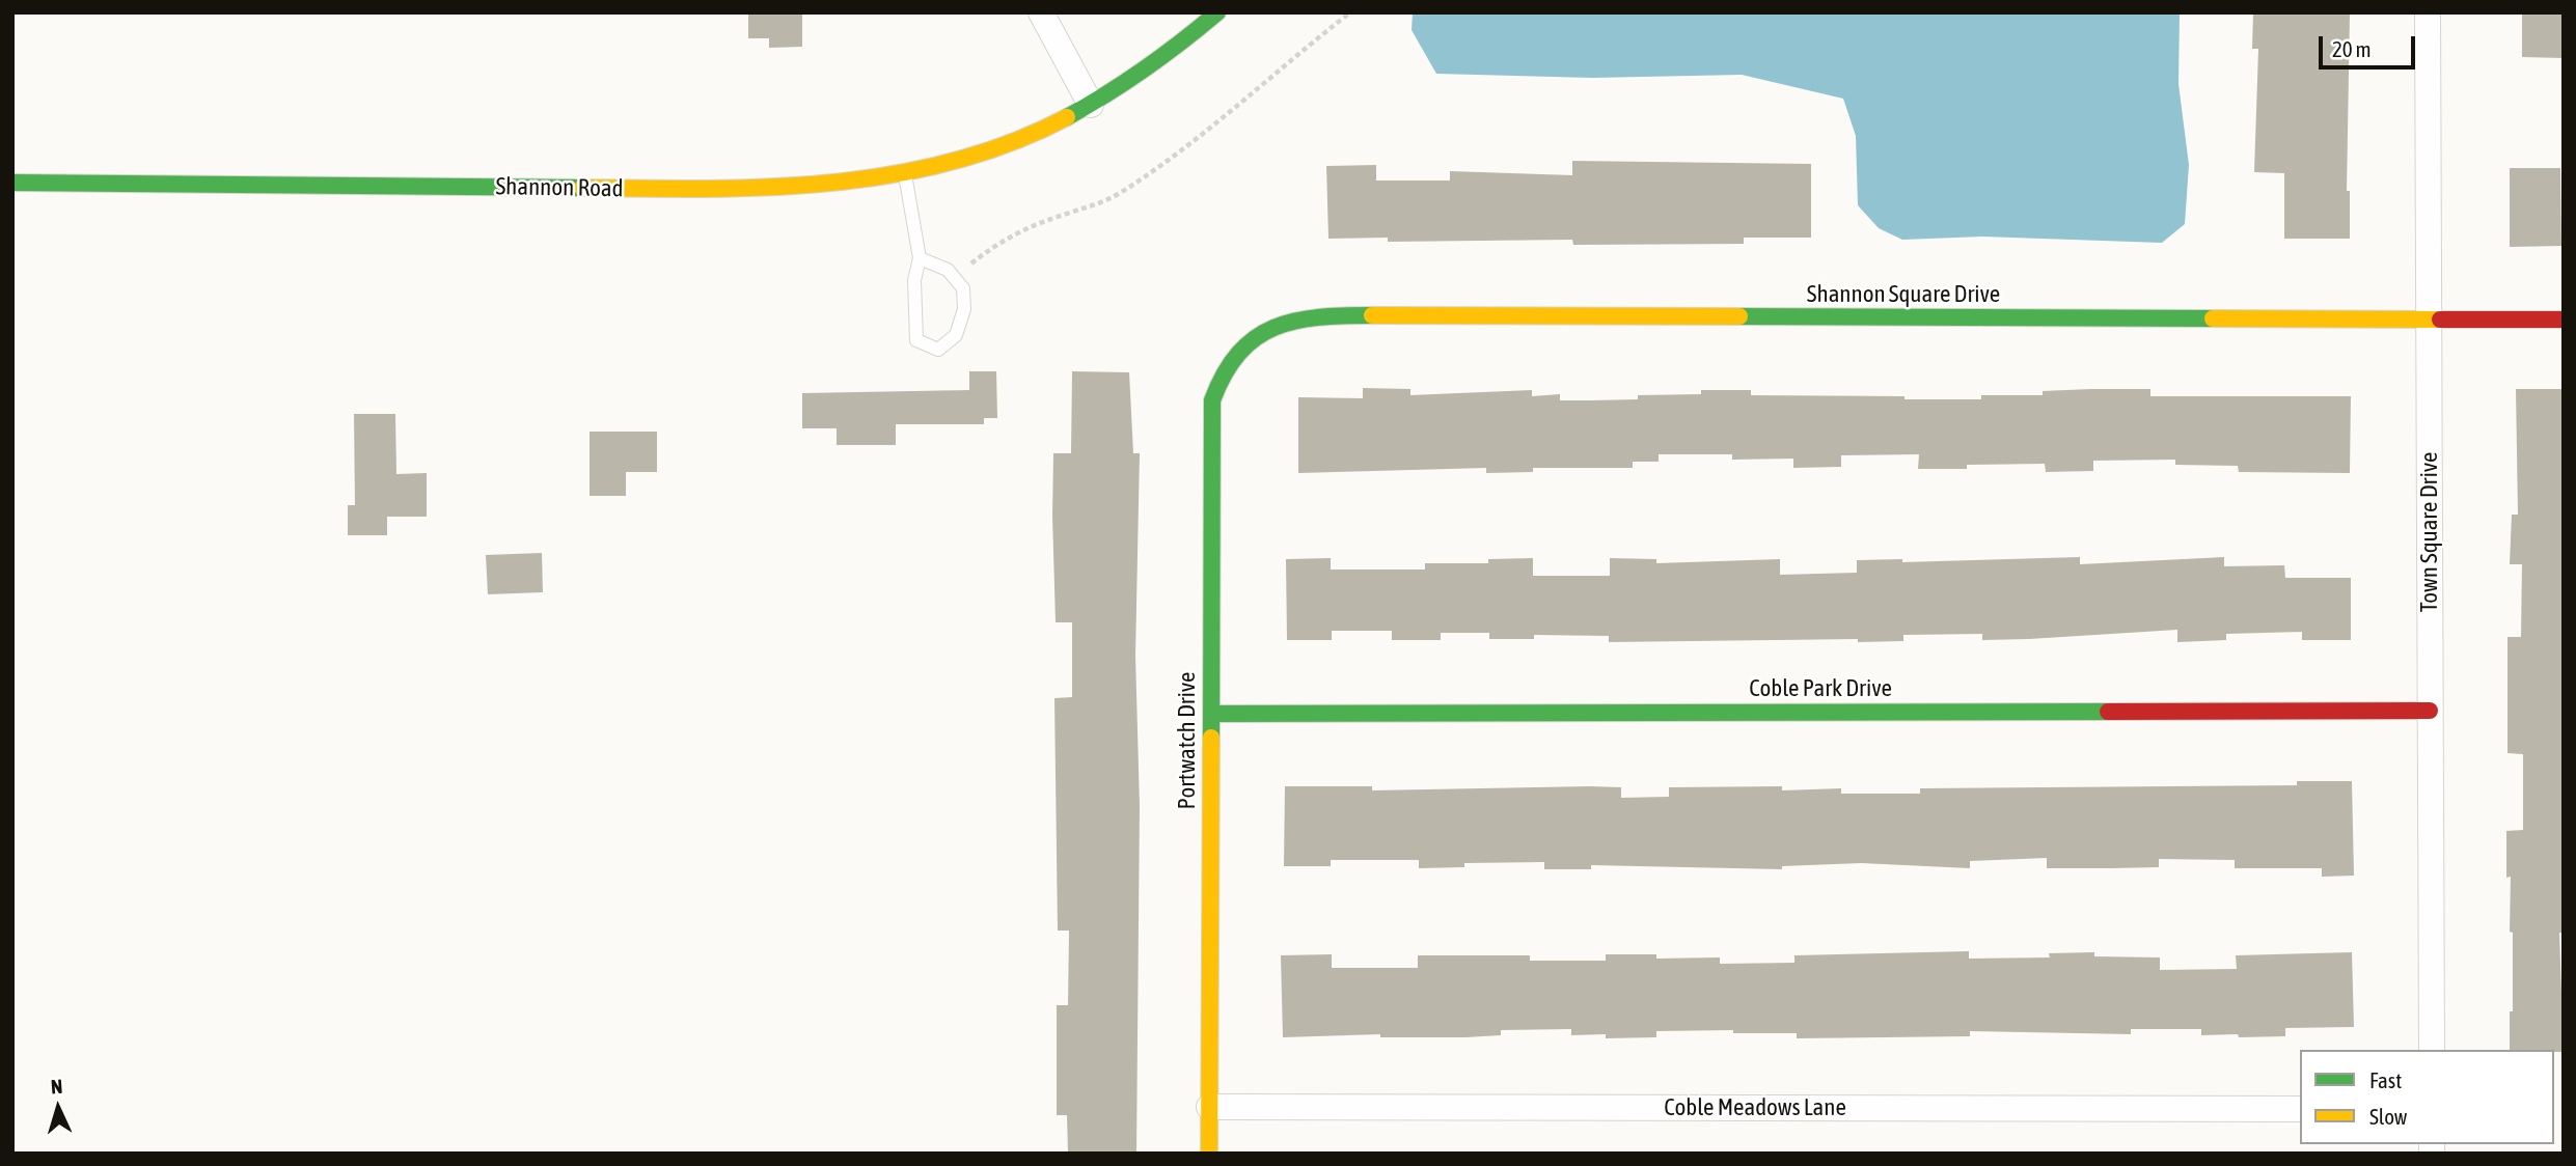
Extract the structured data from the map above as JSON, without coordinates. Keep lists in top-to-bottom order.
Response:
{
  "streets": {
    "street": [
      "Shannon Road",
      "Shannon Square Drive",
      "Town Square Drive",
      "Coble Park Drive",
      "Portwatch Drive",
      "Coble Meadows Lane"
    ]
  },
  "crossings": [
    ["Shannon Square Drive", "Town Square Drive"],
    ["Shannon Square Drive", "Portwatch Drive"],
    ["Town Square Drive", "Coble Park Drive"],
    ["Coble Park Drive", "Portwatch Drive"],
    ["Portwatch Drive", "Coble Meadows Lane"]
  ],
  "legend": ["Fast", "Slow"],
  "scale_bar": "20 m",
  "north": "top"
}
